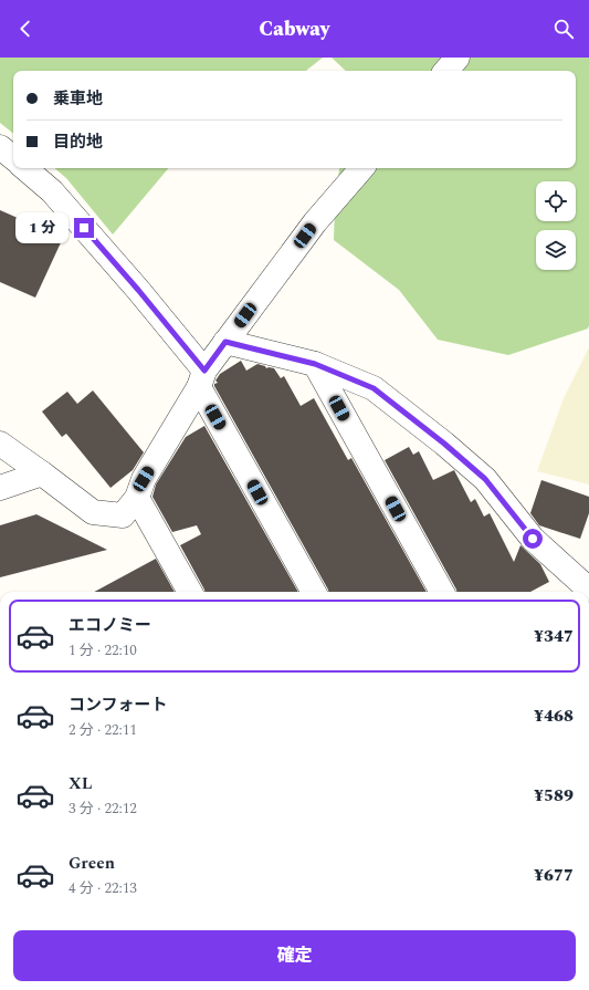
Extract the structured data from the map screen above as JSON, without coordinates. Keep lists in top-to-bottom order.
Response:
{
  "page": {
    "header": "Cabway",
    "banner": ["乗車地", "目的地"],
    "bubble": "1 分",
    "list": [
      {
        "name": "エコノミー",
        "note": "1 分 · 22:10",
        "value": "¥347"
      },
      {
        "name": "コンフォート",
        "note": "2 分 · 22:11",
        "value": "¥468"
      },
      {
        "name": "XL",
        "note": "3 分 · 22:12",
        "value": "¥589"
      },
      {
        "name": "Green",
        "note": "4 分 · 22:13",
        "value": "¥677"
      }
    ],
    "buttons": "確定"
  }
}
